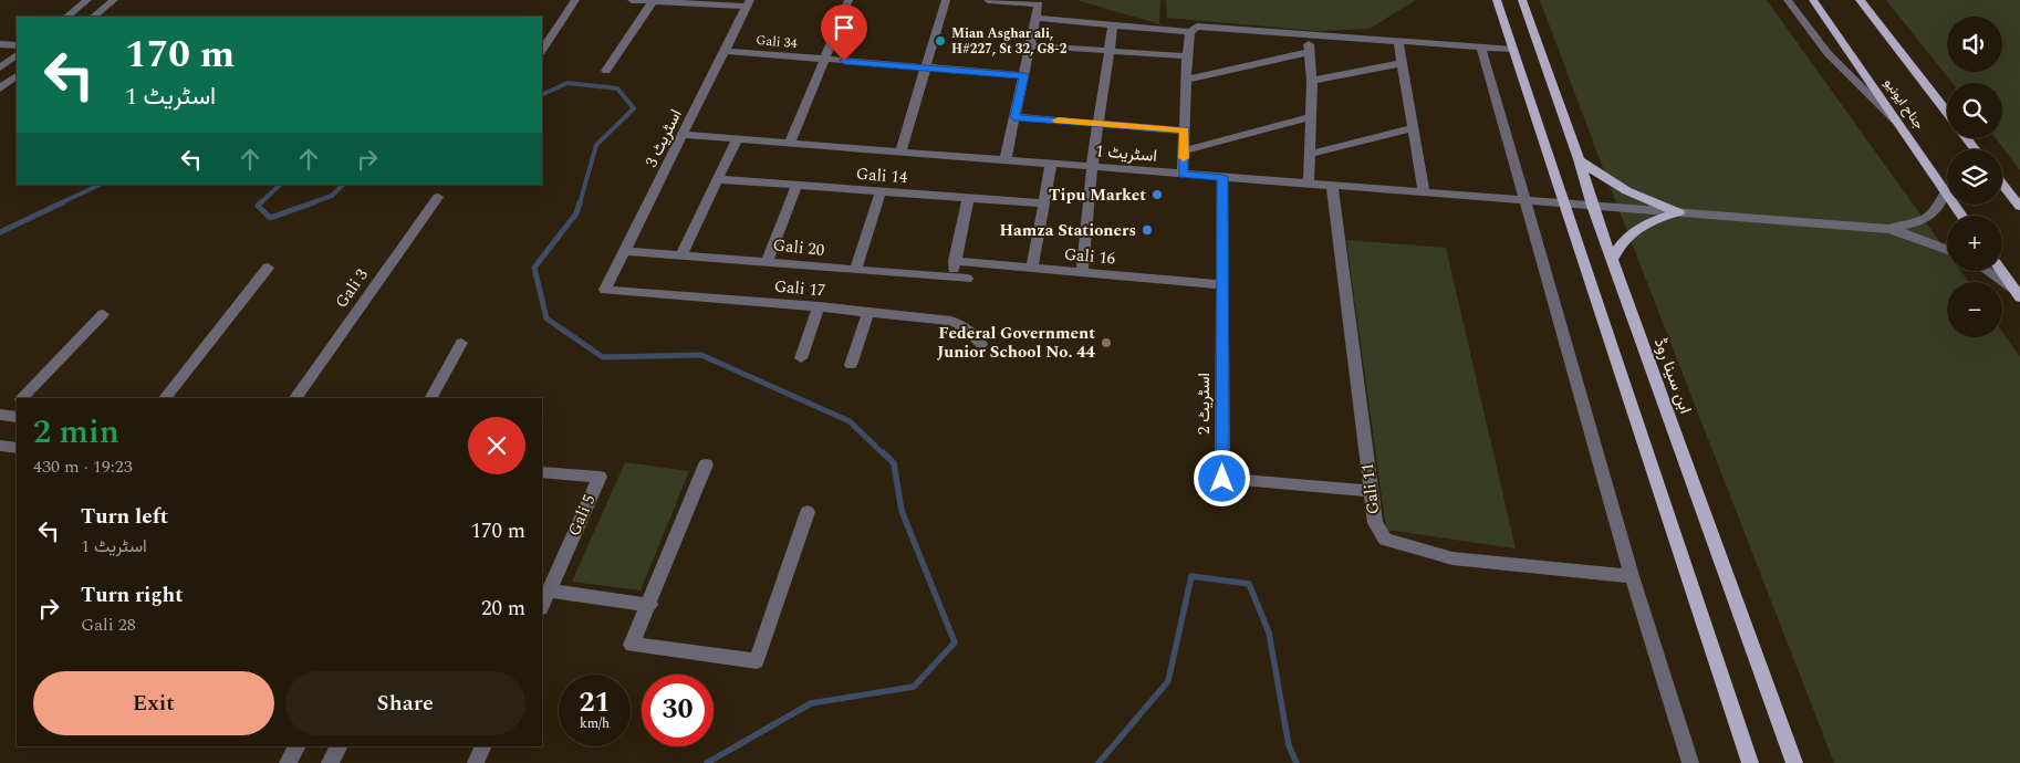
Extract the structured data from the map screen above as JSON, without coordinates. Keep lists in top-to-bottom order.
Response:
{
  "streets": {
    "main road": ["جناح ایونیو", "ابن سینا روڈ"],
    "street": [
      "Gali 34",
      "اسٹریٹ 3",
      "اسٹریٹ 1",
      "Gali 14",
      "Gali 20",
      "Gali 16",
      "Gali 3",
      "Gali 17",
      "اسٹریٹ 2",
      "Gali 11",
      "Gali 5"
    ]
  },
  "crossings": [
    ["Gali 34", "اسٹریٹ 3"],
    ["اسٹریٹ 3", "اسٹریٹ 1"],
    ["اسٹریٹ 3", "Gali 20"],
    ["اسٹریٹ 3", "Gali 17"],
    ["اسٹریٹ 1", "ابن سینا روڈ"],
    ["اسٹریٹ 1", "اسٹریٹ 2"],
    ["اسٹریٹ 1", "Gali 11"],
    ["Gali 16", "اسٹریٹ 2"],
    ["اسٹریٹ 2", "Gali 11"]
  ],
  "places": [
    "Mian Asghar ali, H#227, St 32, G8-2",
    "Tipu Market",
    "Hamza Stationers",
    "Federal Government Junior School No. 44"
  ],
  "page": {
    "map_buttons": ["+", "−"],
    "turn": ["170 m", "اسٹریٹ 1"],
    "heading": ["2 min", "430 m · 19:23"],
    "list": [
      {
        "name": "Turn left",
        "note": "اسٹریٹ 1",
        "value": "170 m"
      },
      {
        "name": "Turn right",
        "note": "Gali 28",
        "value": "20 m"
      }
    ],
    "buttons": ["Exit", "Share"],
    "speed": "21 km/h",
    "limit": "30"
  }
}
